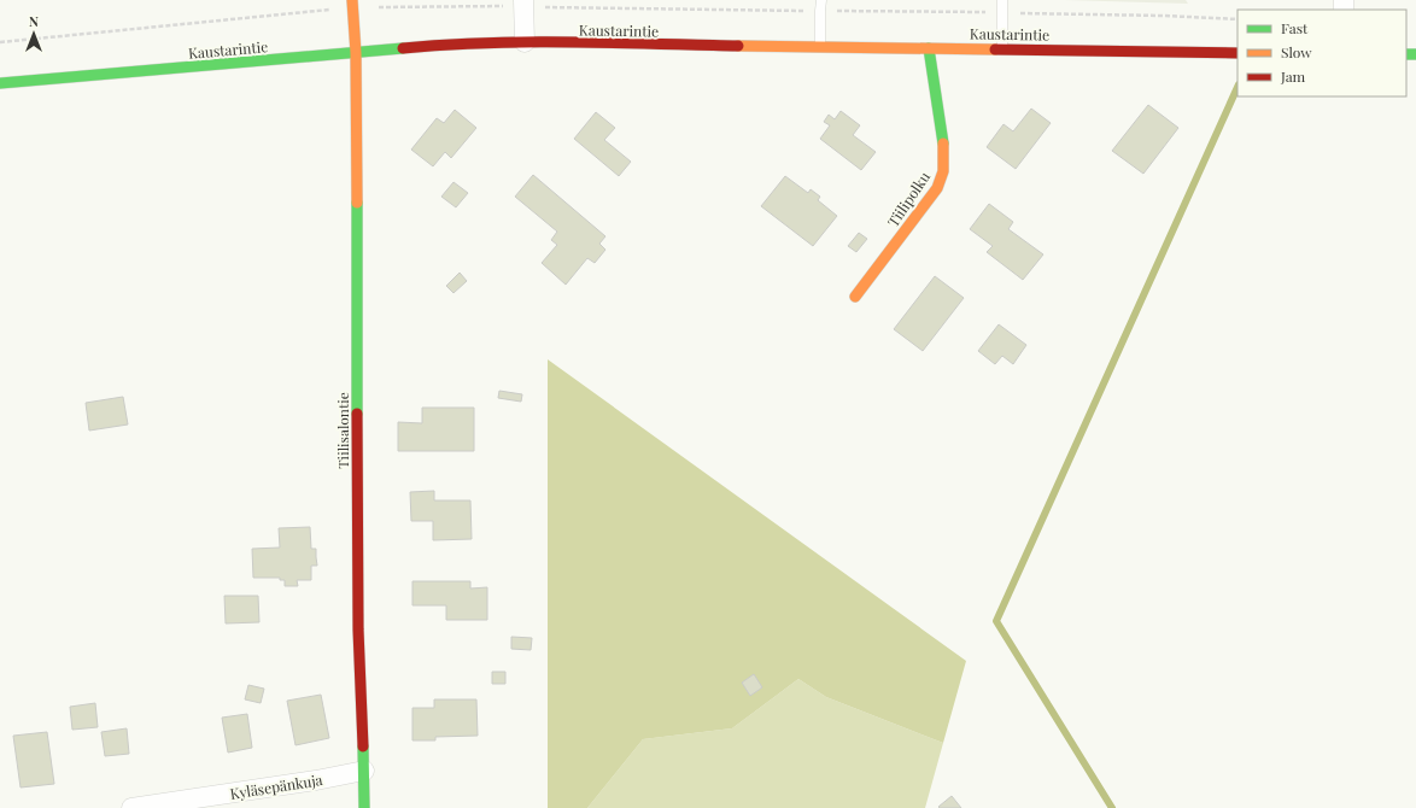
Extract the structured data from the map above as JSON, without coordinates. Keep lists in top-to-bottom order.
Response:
{
  "streets": {
    "street": [
      "Kaustarintie",
      "Tiilipolku",
      "Tiilisalontie",
      "Kyläsepänkuja"
    ]
  },
  "crossings": [
    ["Kaustarintie", "Tiilipolku"],
    ["Kaustarintie", "Tiilisalontie"],
    ["Tiilisalontie", "Kyläsepänkuja"]
  ],
  "legend": ["Fast", "Slow", "Jam"],
  "north": "top"
}
